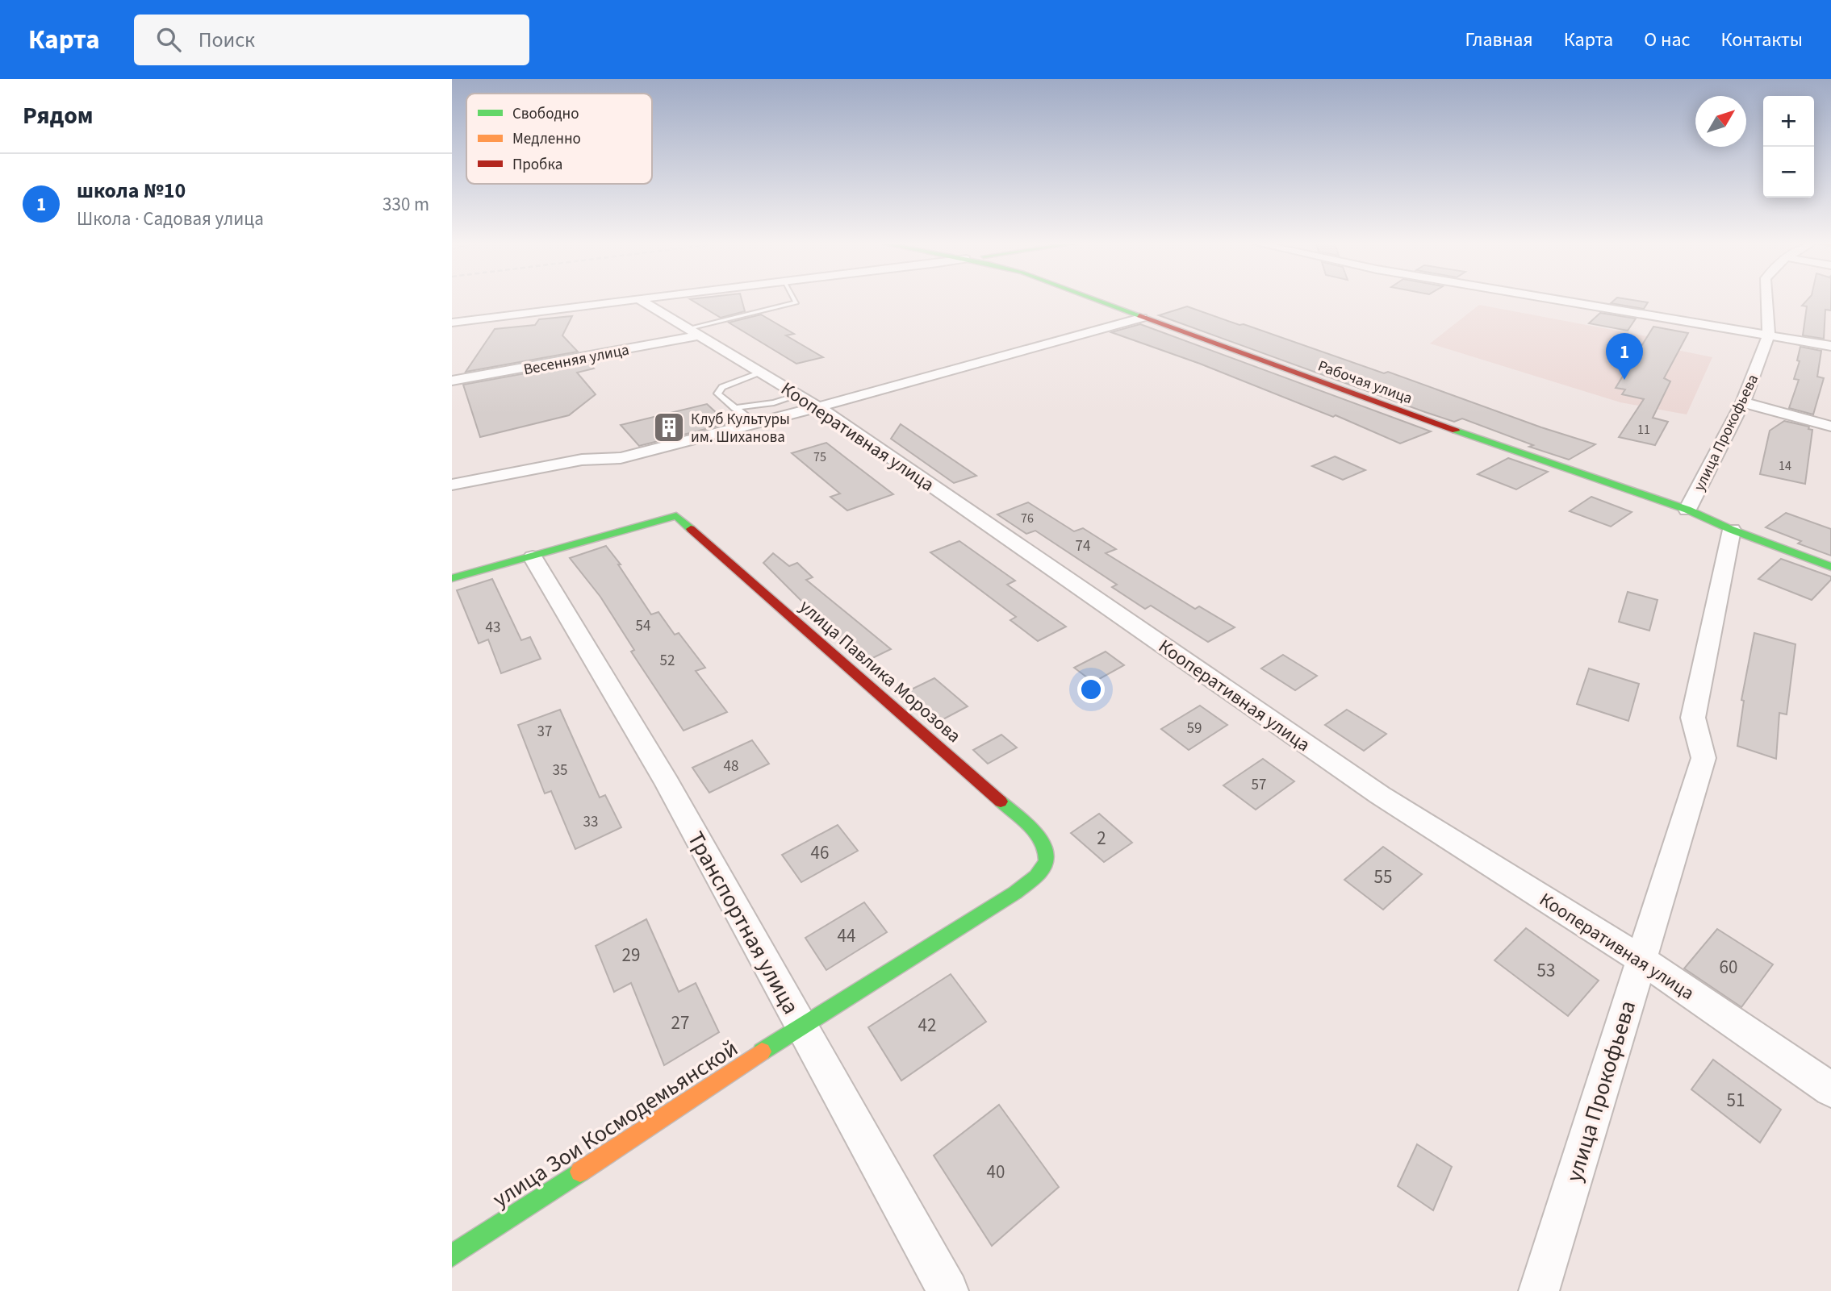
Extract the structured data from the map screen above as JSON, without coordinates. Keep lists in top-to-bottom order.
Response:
{
  "streets": {
    "street": [
      "Весенняя улица",
      "Рабочая улица",
      "улица Прокофьева",
      "Кооперативная улица",
      "улица Павлика Морозова",
      "Транспортная улица",
      "улица Зои Космодемьянской"
    ]
  },
  "crossings": [
    ["Весенняя улица", "Кооперативная улица"],
    ["Рабочая улица", "улица Прокофьева"],
    ["улица Прокофьева", "Кооперативная улица"],
    ["улица Павлика Морозова", "Транспортная улица"],
    ["улица Павлика Морозова", "улица Зои Космодемьянской"],
    ["Транспортная улица", "улица Зои Космодемьянской"]
  ],
  "places": {
    "building": ["Клуб Культуры им. Шиханова"]
  },
  "house_numbers": [
    "11",
    "75",
    "14",
    "76",
    "74",
    "54",
    "43",
    "52",
    "59",
    "37",
    "48",
    "35",
    "57",
    "33",
    "2",
    "46",
    "55",
    "44",
    "29",
    "60",
    "53",
    "27",
    "42",
    "51",
    "40"
  ],
  "legend": ["Свободно", "Медленно", "Пробка"],
  "north": "top right",
  "page": {
    "header": "Карта",
    "search": "Поиск",
    "nav": [
      "Главная",
      "Карта",
      "О нас",
      "Контакты"
    ],
    "heading": "Рядом",
    "map_buttons": ["+", "−"],
    "list": [
      {
        "mark": "1",
        "name": "школа №10",
        "note": "Школа · Садовая улица",
        "value": "330 m"
      }
    ],
    "pins": "1"
  }
}
